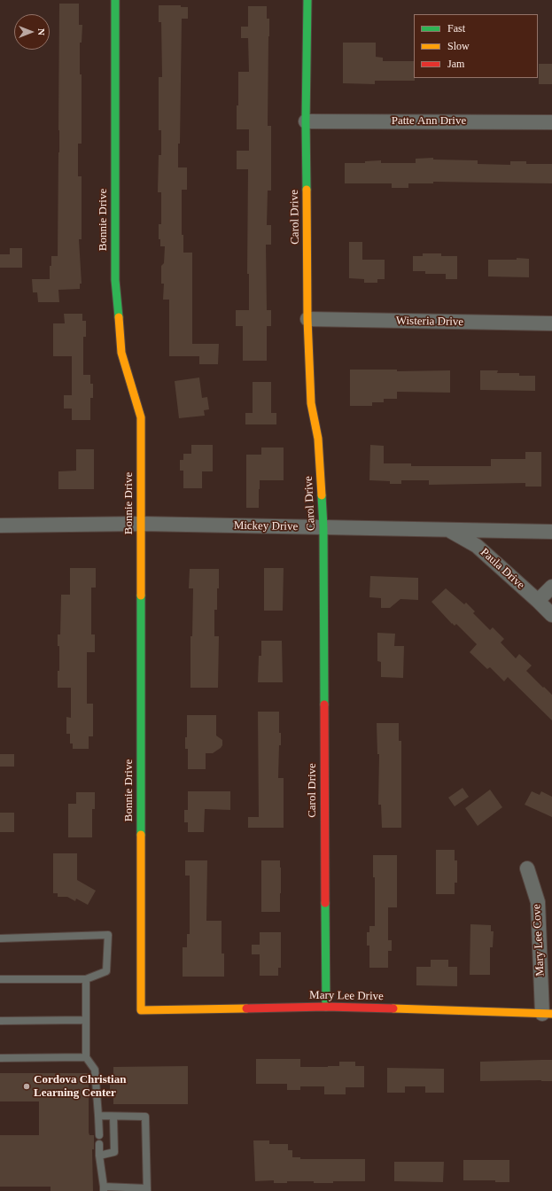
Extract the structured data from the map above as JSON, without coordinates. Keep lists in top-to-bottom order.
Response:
{
  "streets": {
    "street": [
      "Patte Ann Drive",
      "Carol Drive",
      "Bonnie Drive",
      "Wisteria Drive",
      "Mickey Drive",
      "Paula Drive",
      "Mary Lee Cove",
      "Mary Lee Drive"
    ]
  },
  "crossings": [
    ["Patte Ann Drive", "Carol Drive"],
    ["Carol Drive", "Wisteria Drive"],
    ["Carol Drive", "Mickey Drive"],
    ["Carol Drive", "Mary Lee Drive"],
    ["Bonnie Drive", "Mickey Drive"],
    ["Bonnie Drive", "Mary Lee Drive"],
    ["Mickey Drive", "Paula Drive"],
    ["Mary Lee Cove", "Mary Lee Drive"]
  ],
  "places": ["Cordova Christian Learning Center"],
  "legend": ["Fast", "Slow", "Jam"],
  "north": "right"
}
